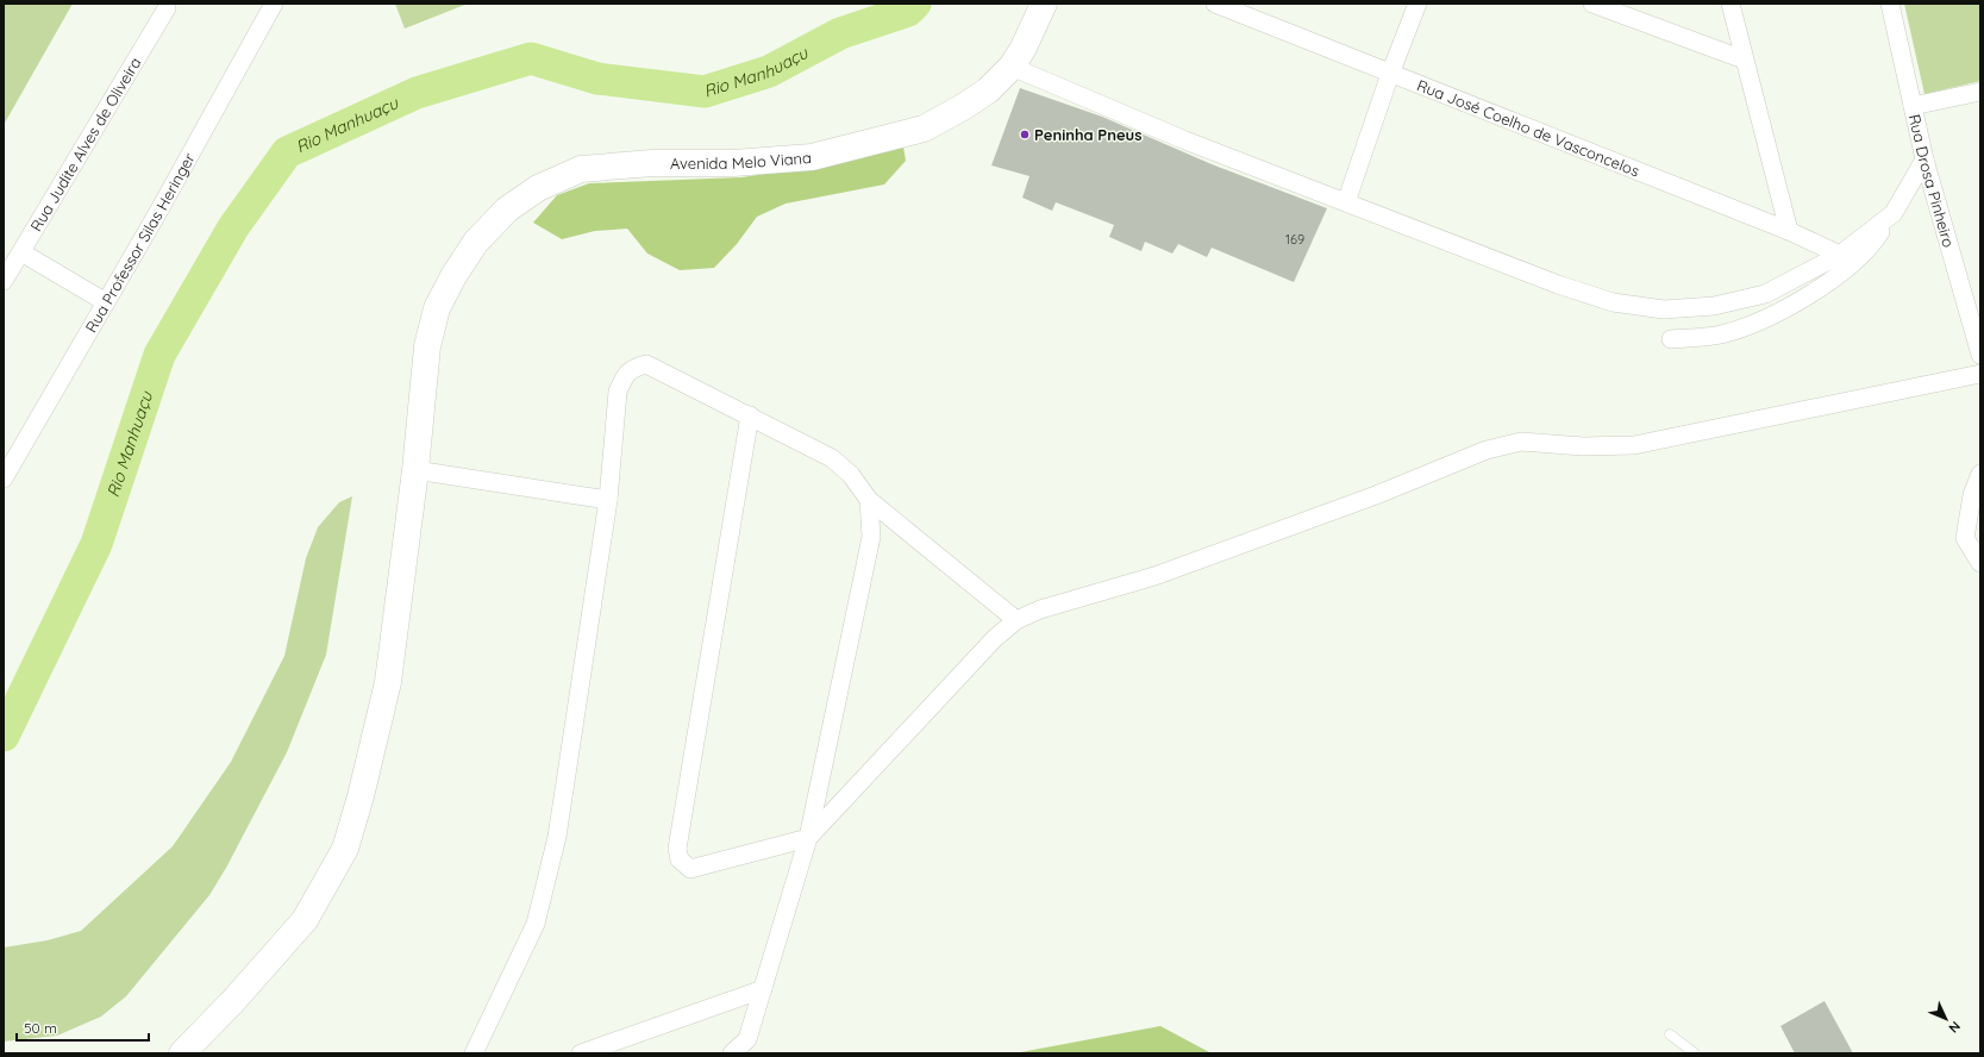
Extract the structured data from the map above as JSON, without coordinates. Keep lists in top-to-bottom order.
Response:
{
  "streets": {
    "main road": ["Avenida Melo Viana"],
    "street": [
      "Rua José Coelho de Vasconcelos",
      "Rua Judite Alves de Oliveira",
      "Rua Drosa Pinheiro",
      "Rua Professor Silas Heringer"
    ]
  },
  "water": ["Rio Manhuaçu"],
  "places": ["Peninha Pneus"],
  "house_numbers": ["169"],
  "scale_bar": "50 m",
  "north": "bottom right"
}
